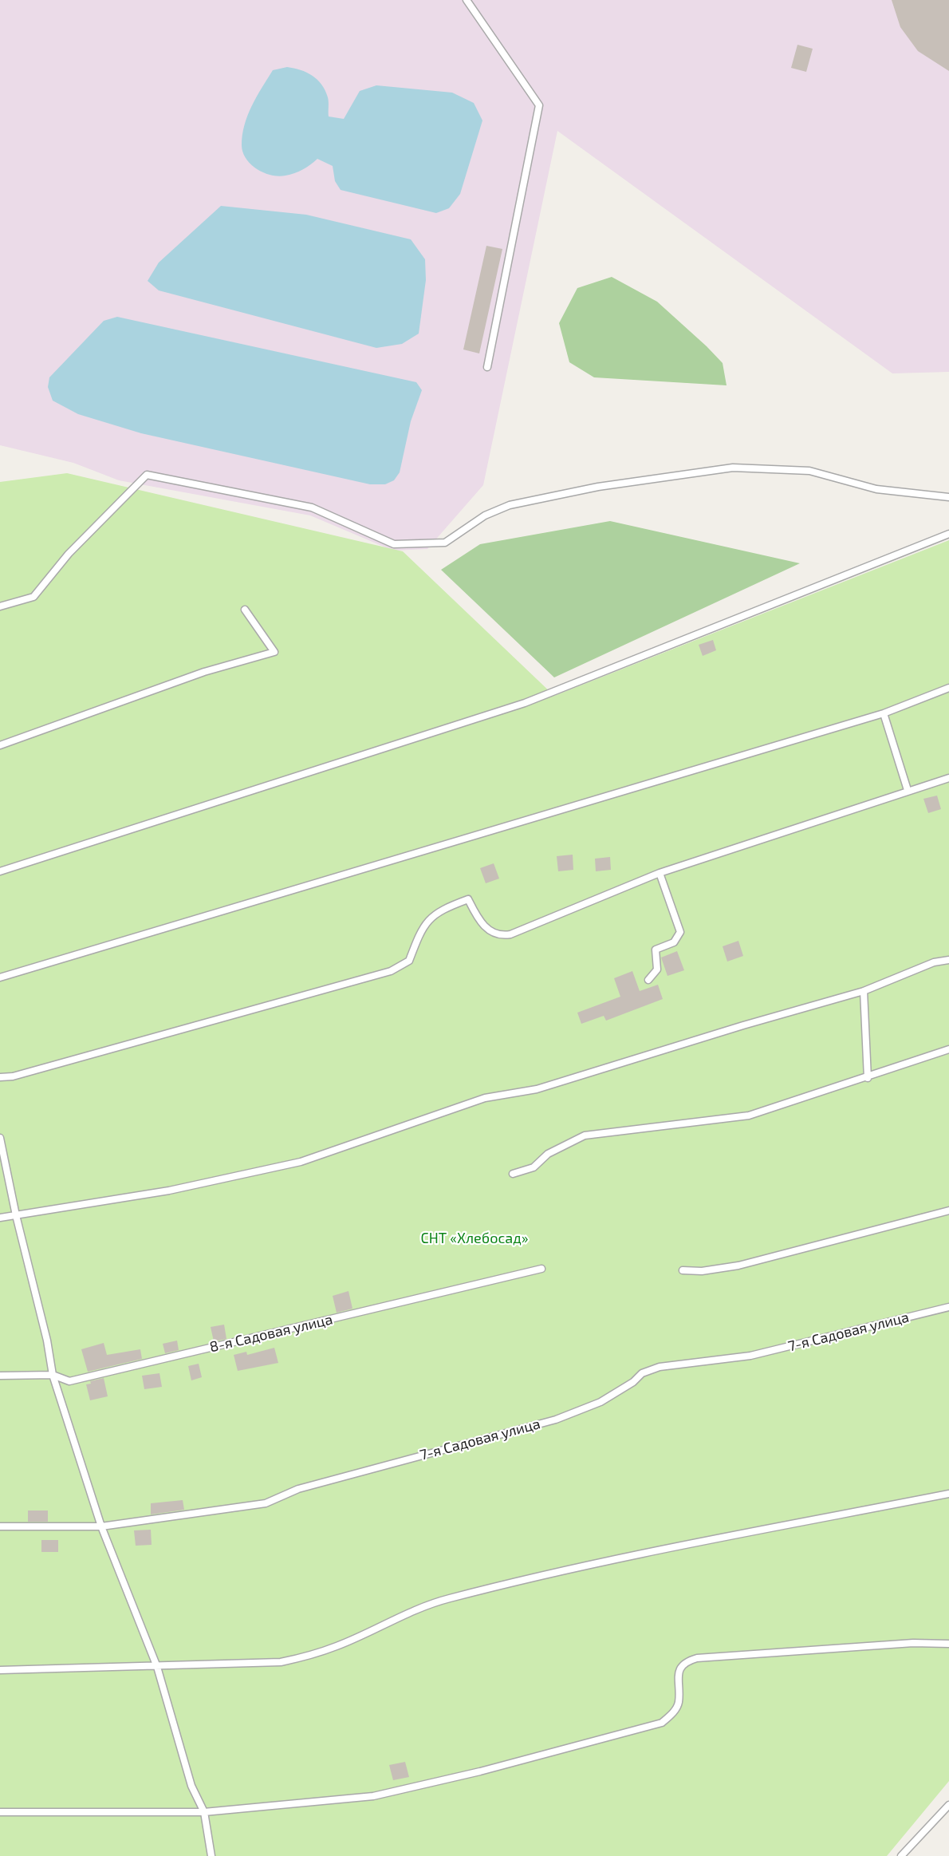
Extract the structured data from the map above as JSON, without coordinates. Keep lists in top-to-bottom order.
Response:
{
  "streets": {
    "lane": ["7-я Садовая улица", "8-я Садовая улица"]
  },
  "parks": ["СНТ «Хлебосад»"]
}
